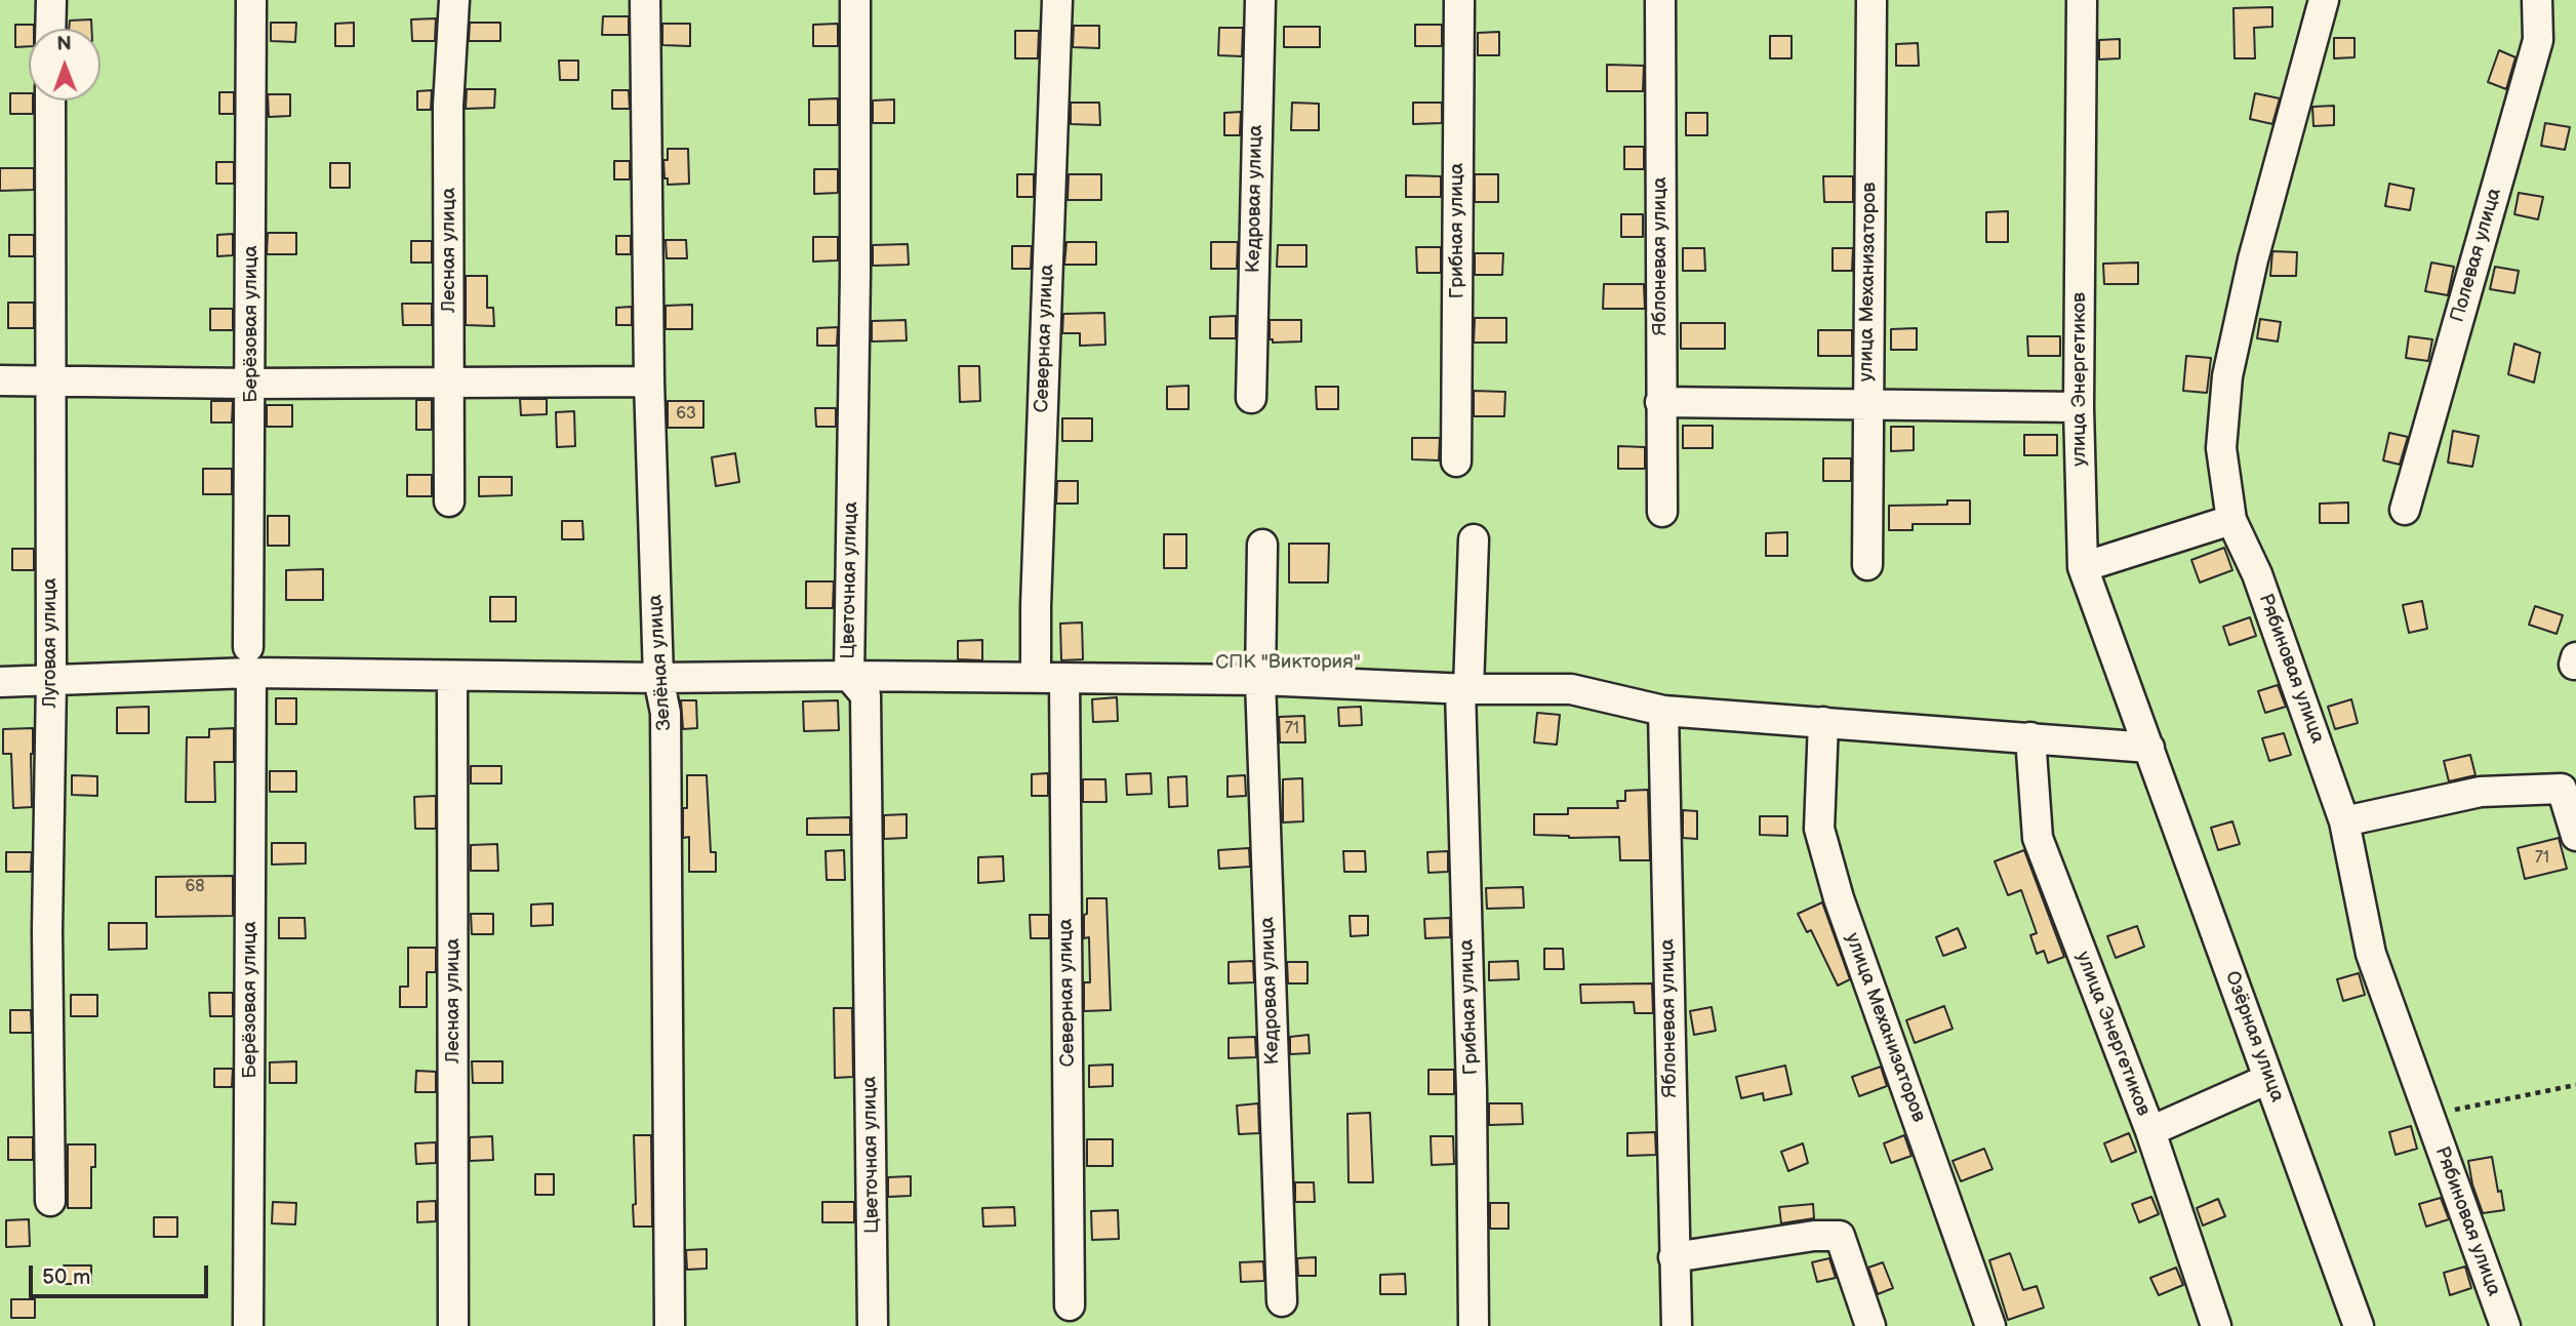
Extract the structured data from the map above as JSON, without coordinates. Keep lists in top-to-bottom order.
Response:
{
  "streets": {
    "street": [
      "Кедровая улица",
      "Грибная улица",
      "Лесная улица",
      "Полевая улица",
      "Яблоневая улица",
      "улица Механизаторов",
      "Берёзовая улица",
      "Северная улица",
      "улица Энергетиков",
      "Цветочная улица",
      "Луговая улица",
      "Зелёная улица",
      "Рябиновая улица",
      "Озёрная улица"
    ]
  },
  "crossings": [
    ["улица Энергетиков", "Озёрная улица"]
  ],
  "parks": ["СПК \"Виктория\""],
  "house_numbers": [
    "63",
    "71",
    "71",
    "68"
  ],
  "scale_bar": "50 m",
  "north": "top"
}
